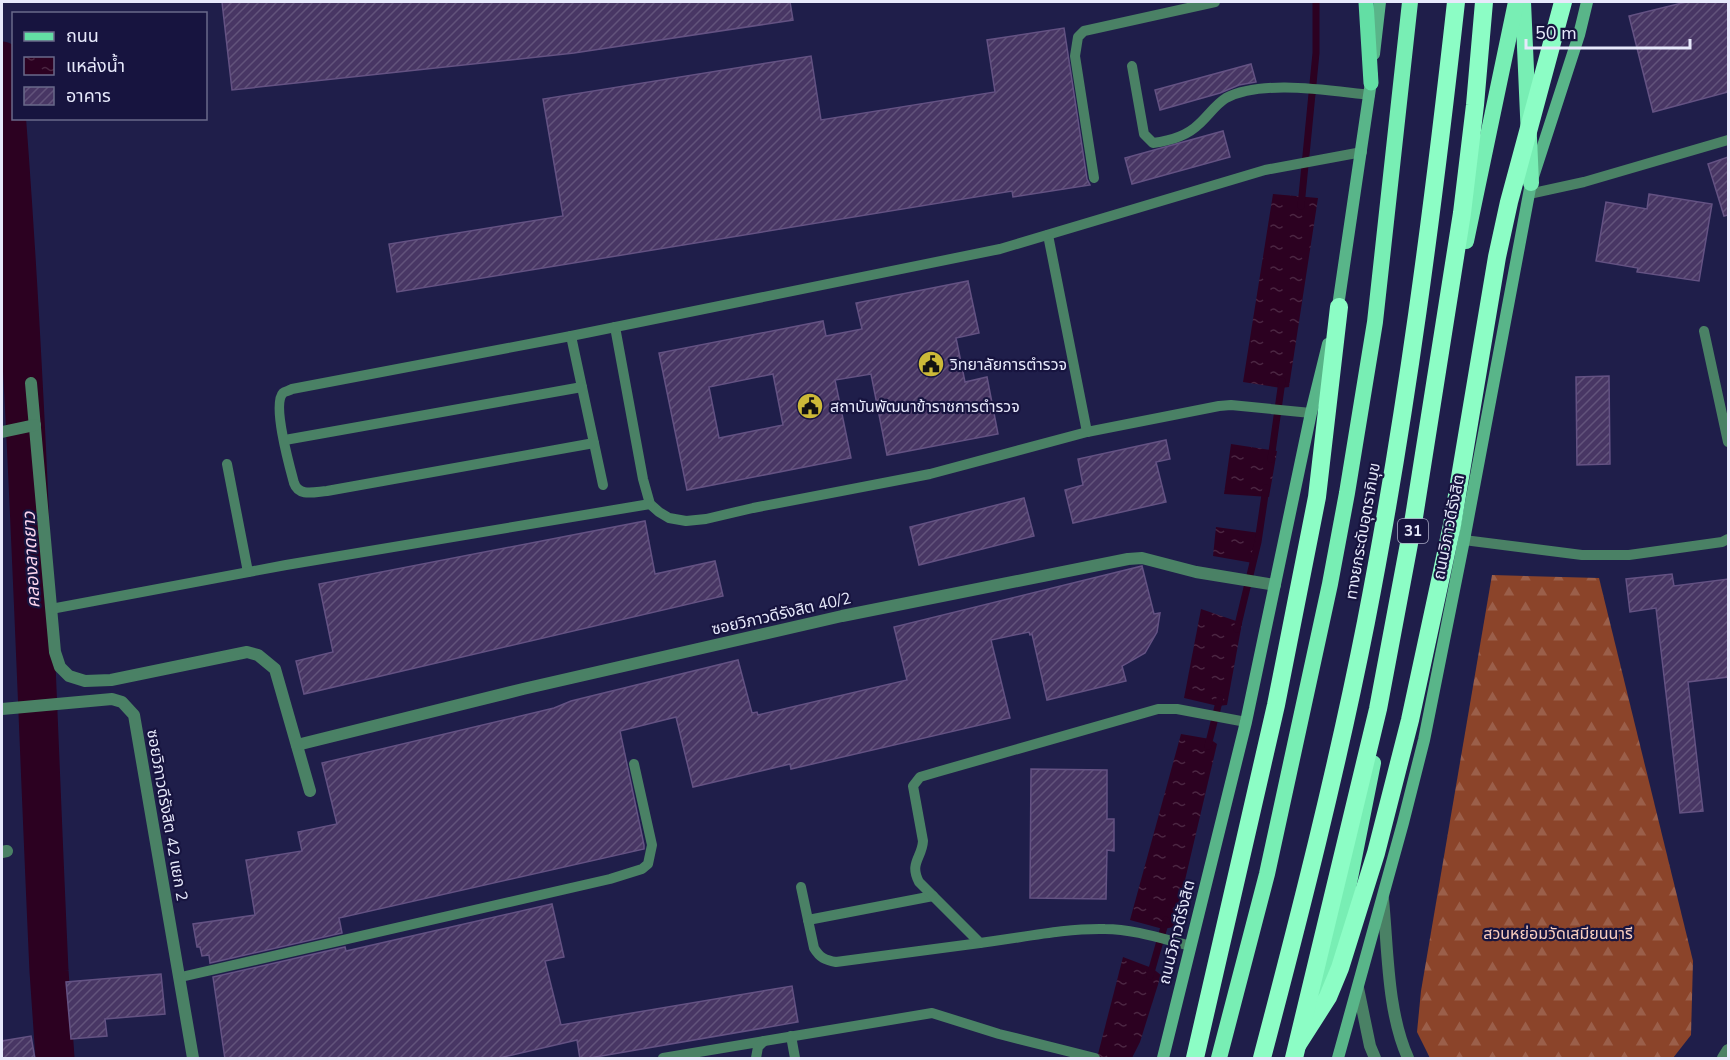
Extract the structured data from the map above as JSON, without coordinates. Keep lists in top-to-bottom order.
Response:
{
  "streets": {
    "highway": ["ถนนวิภาวดีรังสิต", "ทางยกระดับอุตราภิมุข", "31"],
    "street": ["ซอยวิภาวดีรังสิต 40/2", "ซอยวิภาวดีรังสิต 42 แยก 2"]
  },
  "crossings": [
    ["ถนนวิภาวดีรังสิต", "31"],
    ["ถนนวิภาวดีรังสิต", "ซอยวิภาวดีรังสิต 40/2"]
  ],
  "water": ["คลองลาดยาว"],
  "parks": ["สวนหย่อมวัดเสมียนนารี"],
  "places": {
    "public building": ["วิทยาลัยการตำรวจ", "สถาบันพัฒนาข้าราชการตำรวจ"]
  },
  "legend": ["ถนน", "แหล่งน้ำ", "อาคาร"],
  "scale_bar": "50 m"
}
